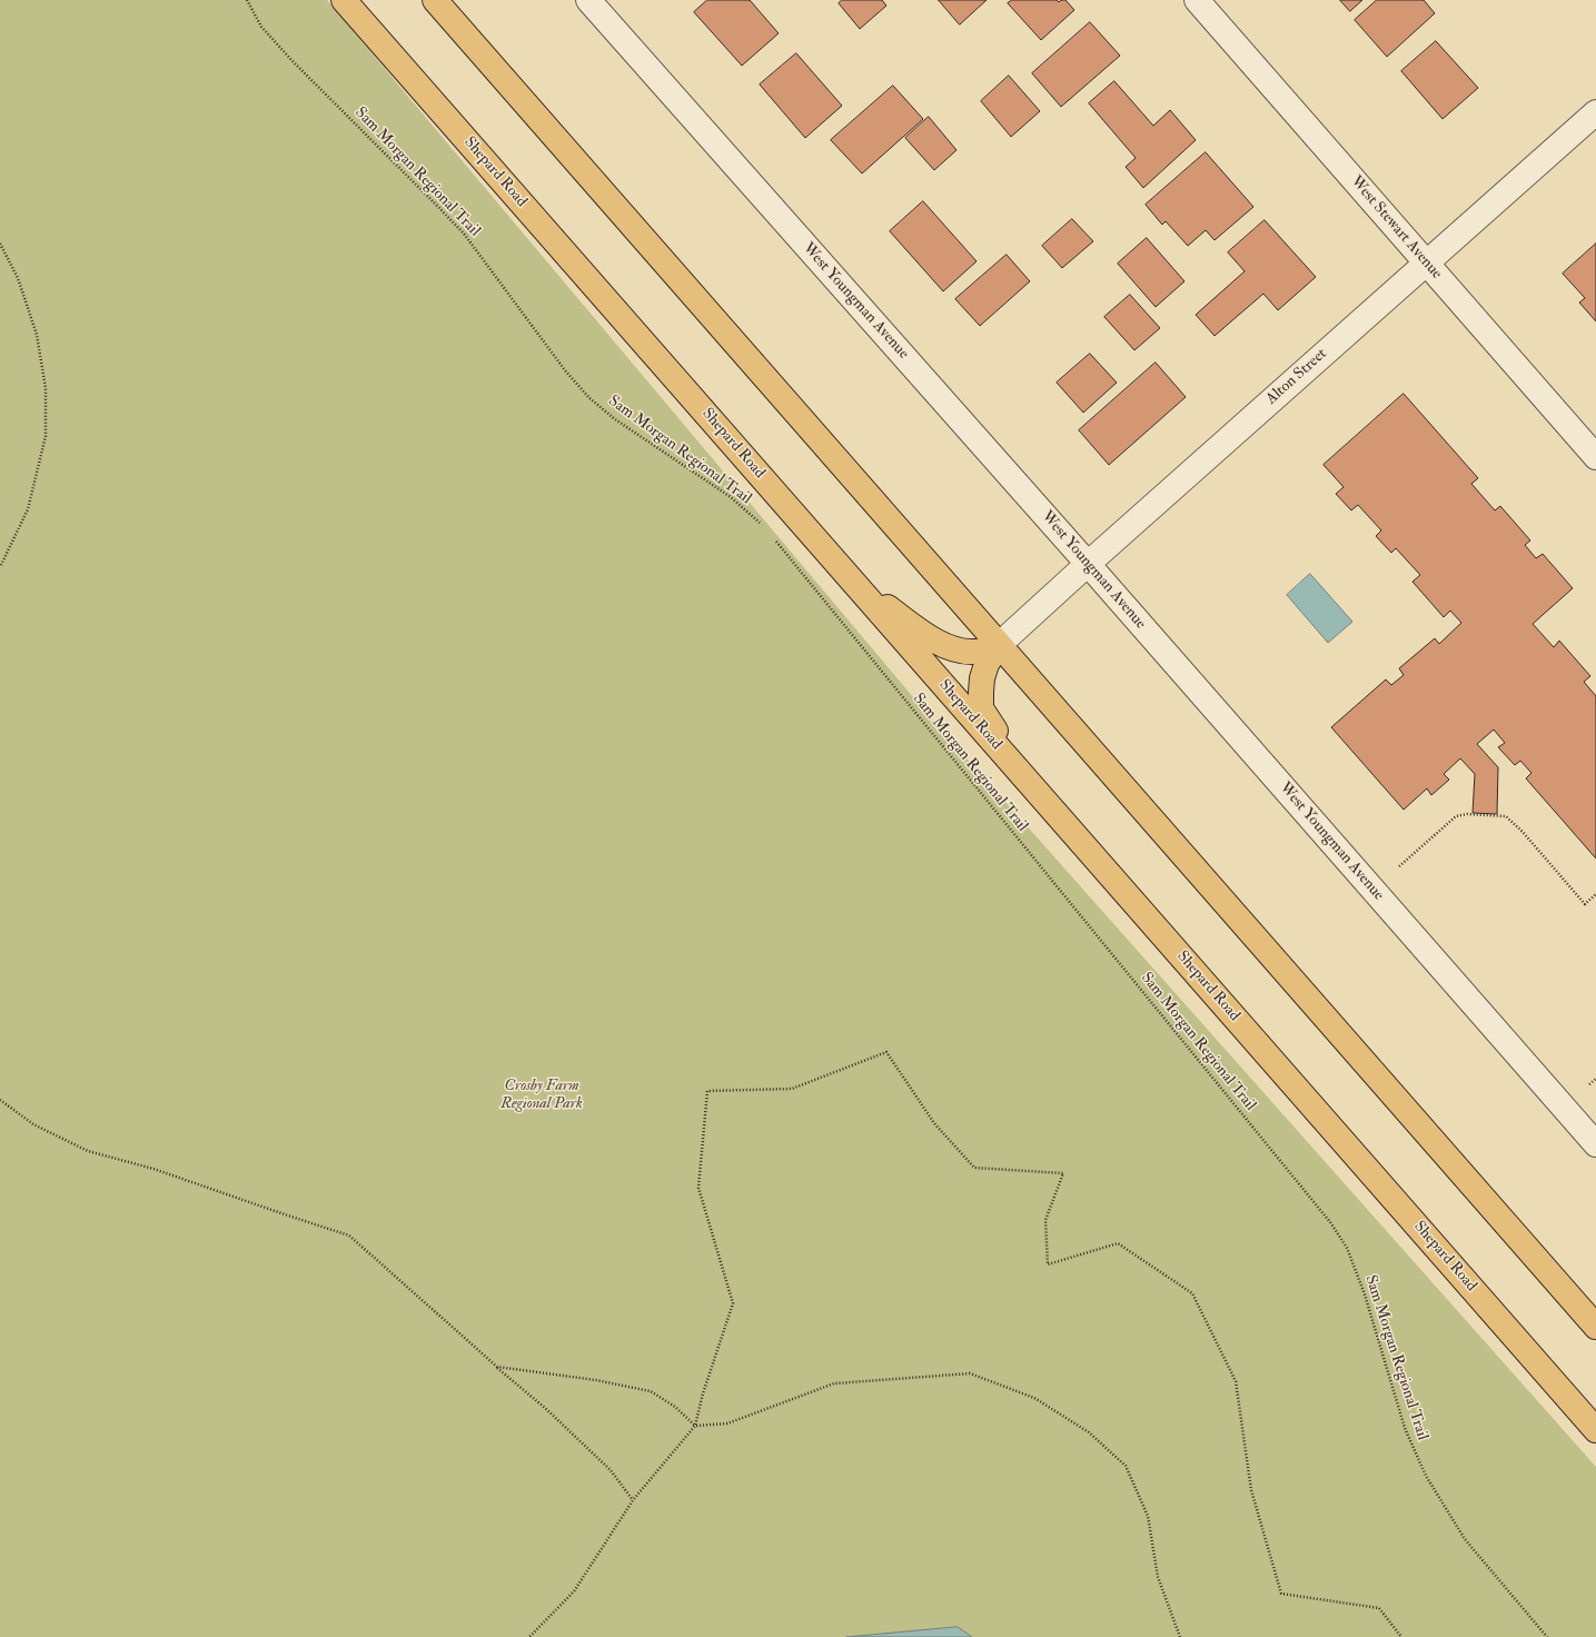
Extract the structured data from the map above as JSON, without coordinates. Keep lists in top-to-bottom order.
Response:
{
  "streets": {
    "highway": ["Shepard Road"],
    "street": ["West Stewart Avenue", "West Youngman Avenue", "Alton Street"],
    "path": ["Sam Morgan Regional Trail"]
  },
  "crossings": [
    ["West Stewart Avenue", "Alton Street"],
    ["West Youngman Avenue", "Alton Street"]
  ],
  "parks": ["Crosby Farm Regional Park"]
}
